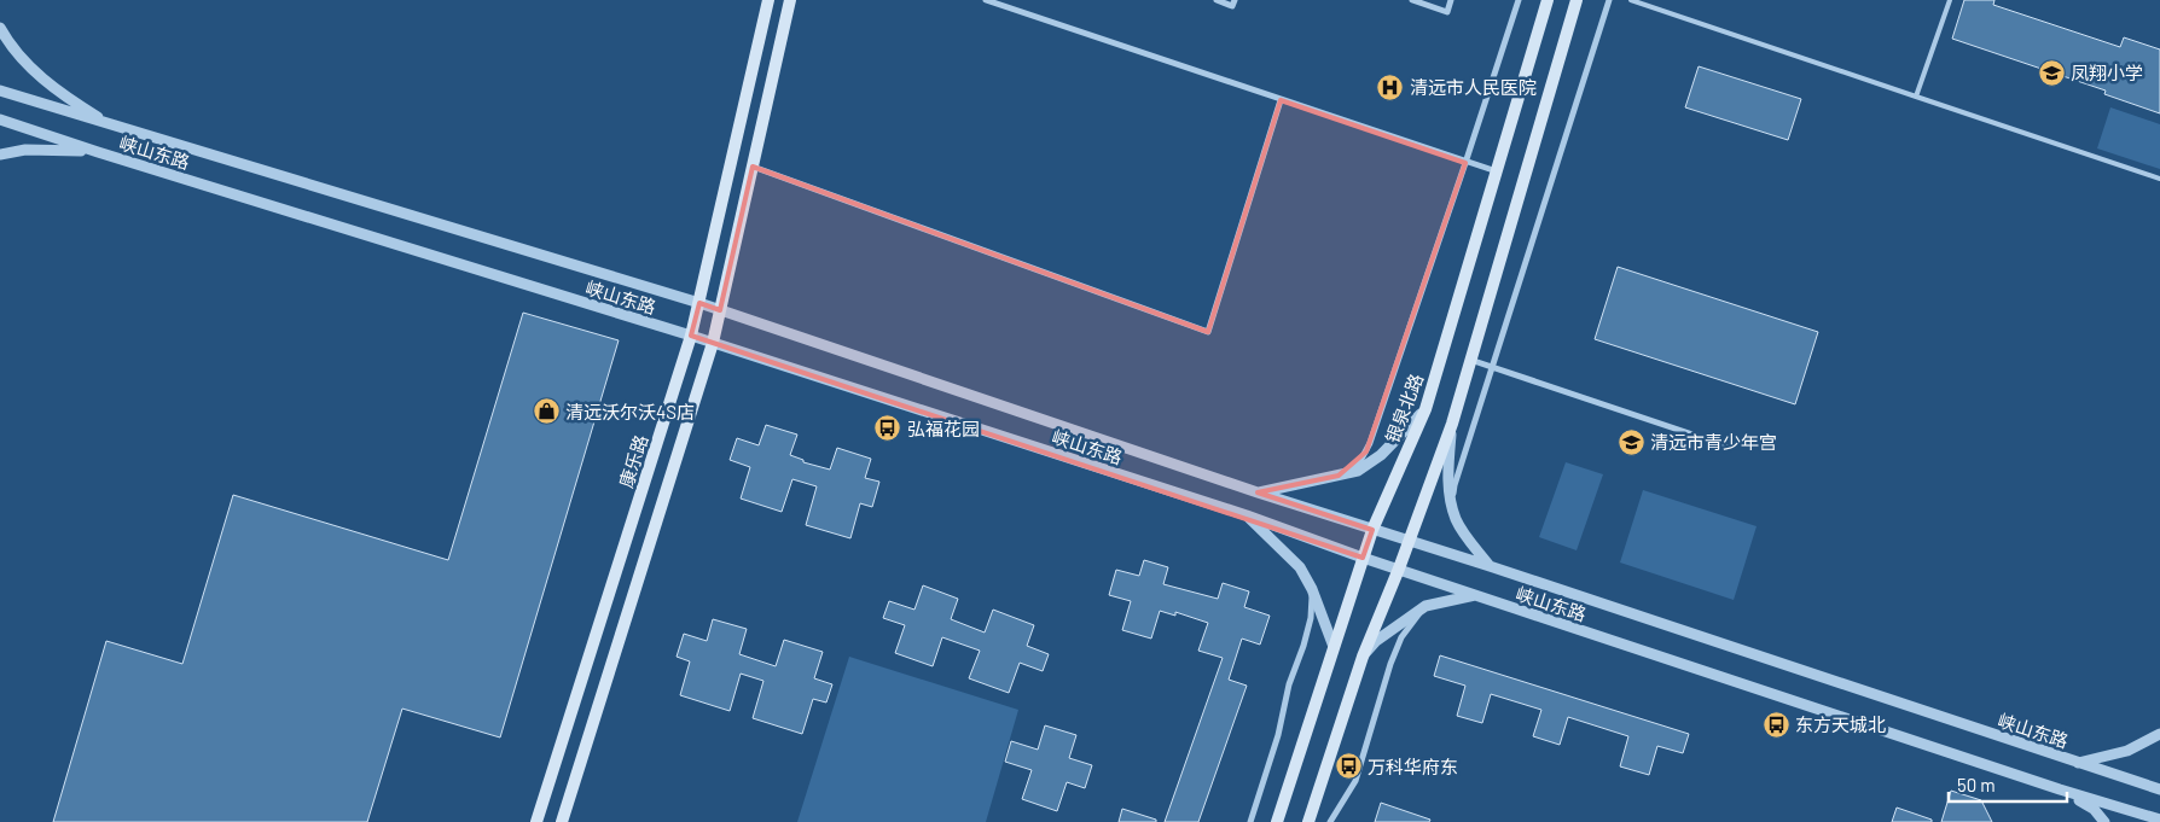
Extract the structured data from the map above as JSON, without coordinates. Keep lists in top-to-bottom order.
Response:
{
  "streets": {
    "main road": ["银泉北路", "康乐路"],
    "street": ["峡山东路"]
  },
  "crossings": [
    ["峡山东路", "银泉北路"],
    ["峡山东路", "康乐路"]
  ],
  "places": {
    "school or university": ["凤翔小学", "清远市青少年宫"],
    "hospital": ["清远市人民医院"],
    "shop": ["清远沃尔沃4S店"],
    "bus stop": ["弘福花园", "东方天城北", "万科华府东"]
  },
  "scale_bar": "50 m"
}
